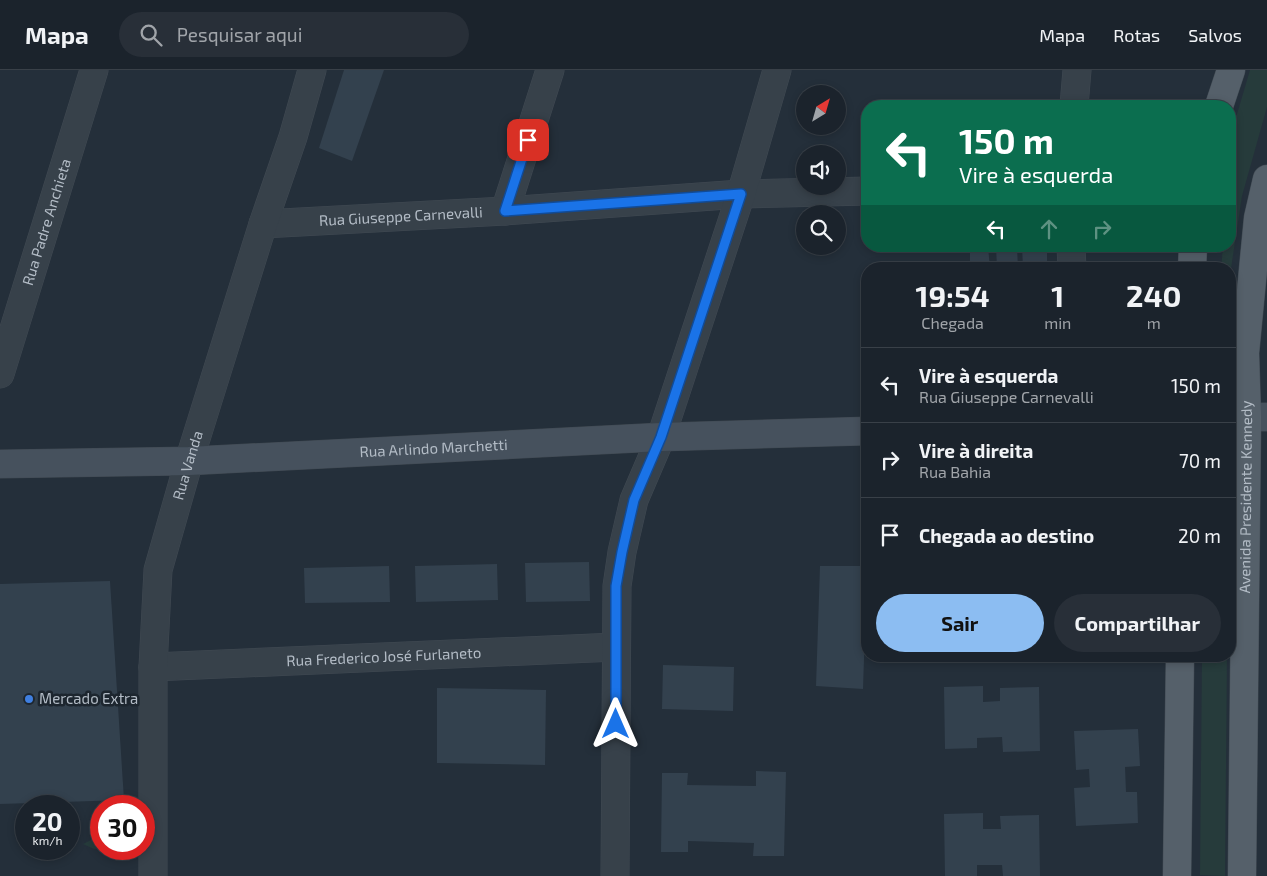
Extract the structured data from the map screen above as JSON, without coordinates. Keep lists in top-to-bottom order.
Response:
{
  "streets": {
    "main road": ["Avenida Presidente Kennedy"],
    "street": [
      "Rua Giuseppe Carnevalli",
      "Rua Padre Anchieta",
      "Rua Arlindo Marchetti",
      "Rua Vanda",
      "Rua Frederico José Furlaneto"
    ]
  },
  "crossings": [
    ["Rua Giuseppe Carnevalli", "Rua Vanda"],
    ["Rua Arlindo Marchetti", "Rua Vanda"],
    ["Rua Vanda", "Rua Frederico José Furlaneto"]
  ],
  "places": ["Mercado Extra"],
  "north": "top right",
  "page": {
    "header": "Mapa",
    "search": "Pesquisar aqui",
    "nav": ["Mapa", "Rotas", "Salvos"],
    "turn": ["150 m", "Vire à esquerda"],
    "eta": [
      "19:54",
      "Chegada",
      "1",
      "min",
      "240",
      "m"
    ],
    "list": [
      {
        "name": "Vire à esquerda",
        "note": "Rua Giuseppe Carnevalli",
        "value": "150 m"
      },
      {
        "name": "Vire à direita",
        "note": "Rua Bahia",
        "value": "70 m"
      },
      {
        "name": "Chegada ao destino",
        "value": "20 m"
      }
    ],
    "buttons": ["Sair", "Compartilhar"],
    "speed": "20 km/h",
    "limit": "30"
  }
}
